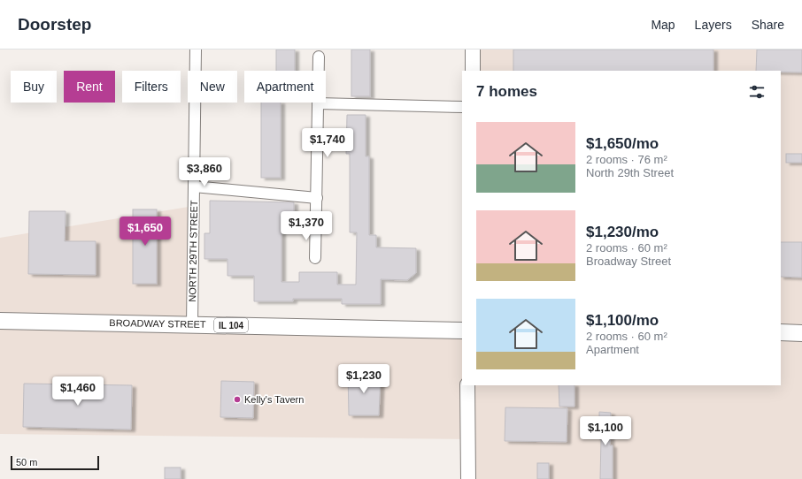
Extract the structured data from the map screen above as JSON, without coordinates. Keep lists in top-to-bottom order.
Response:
{
  "streets": {
    "main road": ["BROADWAY STREET", "IL 104"],
    "street": ["NORTH 29TH STREET"]
  },
  "crossings": [
    ["NORTH 29TH STREET", "BROADWAY STREET"]
  ],
  "places": ["Kelly's Tavern"],
  "scale_bar": "50 m",
  "page": {
    "header": "Doorstep",
    "nav": ["Map", "Layers", "Share"],
    "chip": [
      "Buy",
      "Rent",
      "Filters",
      "New",
      "Apartment"
    ],
    "heading": "7 homes",
    "list": [
      {
        "name": "$1,650/mo",
        "note": "2 rooms · 76 m² · North 29th Street"
      },
      {
        "name": "$1,230/mo",
        "note": "2 rooms · 60 m² · Broadway Street"
      },
      {
        "name": "$1,100/mo",
        "note": "2 rooms · 60 m² · Apartment"
      }
    ],
    "price": [
      "$1,740",
      "$3,860",
      "$1,370",
      "$1,650",
      "$1,230",
      "$1,460",
      "$1,100"
    ],
    "scale": "50 m"
  }
}
